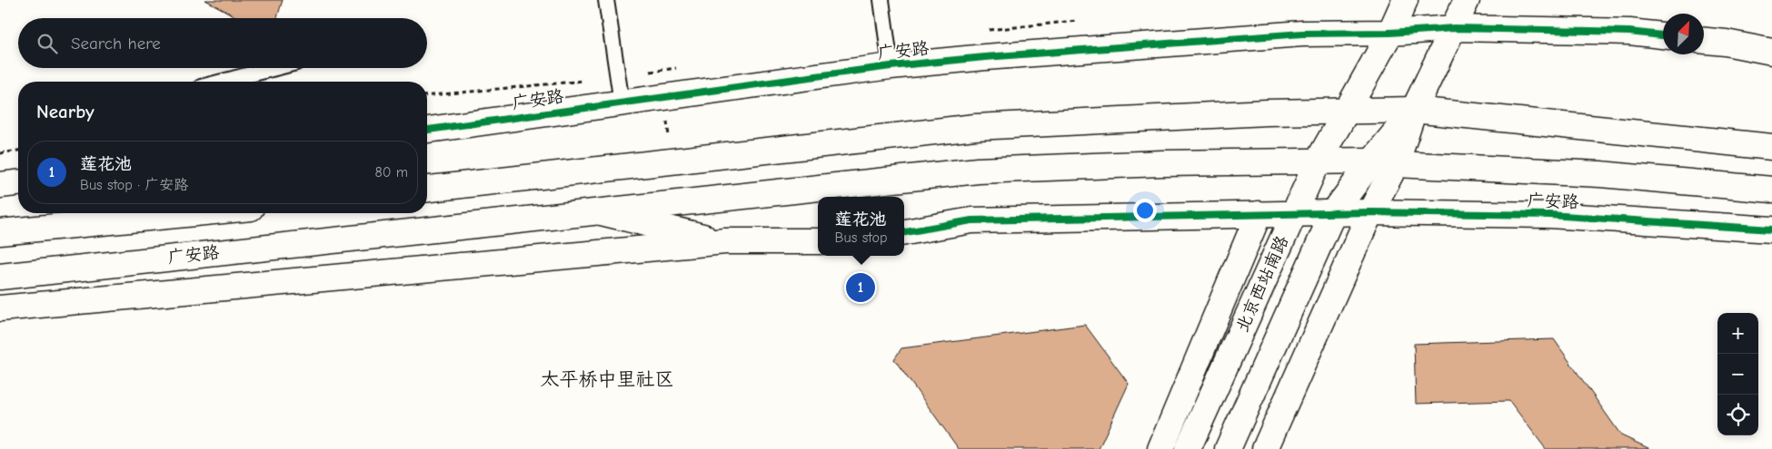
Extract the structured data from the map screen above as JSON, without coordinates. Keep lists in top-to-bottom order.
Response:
{
  "streets": {
    "main road": ["广安路", "北京西站南路"]
  },
  "crossings": [
    ["广安路", "北京西站南路"]
  ],
  "districts": ["太平桥中里社区"],
  "north": "top right",
  "page": {
    "search": "Search here",
    "heading": "Nearby",
    "list": [
      {
        "mark": "1",
        "name": "莲花池",
        "note": "Bus stop · 广安路",
        "value": "80 m"
      }
    ],
    "popup": ["莲花池", "Bus stop"],
    "pins": "1",
    "map_buttons": ["+", "−"]
  }
}
